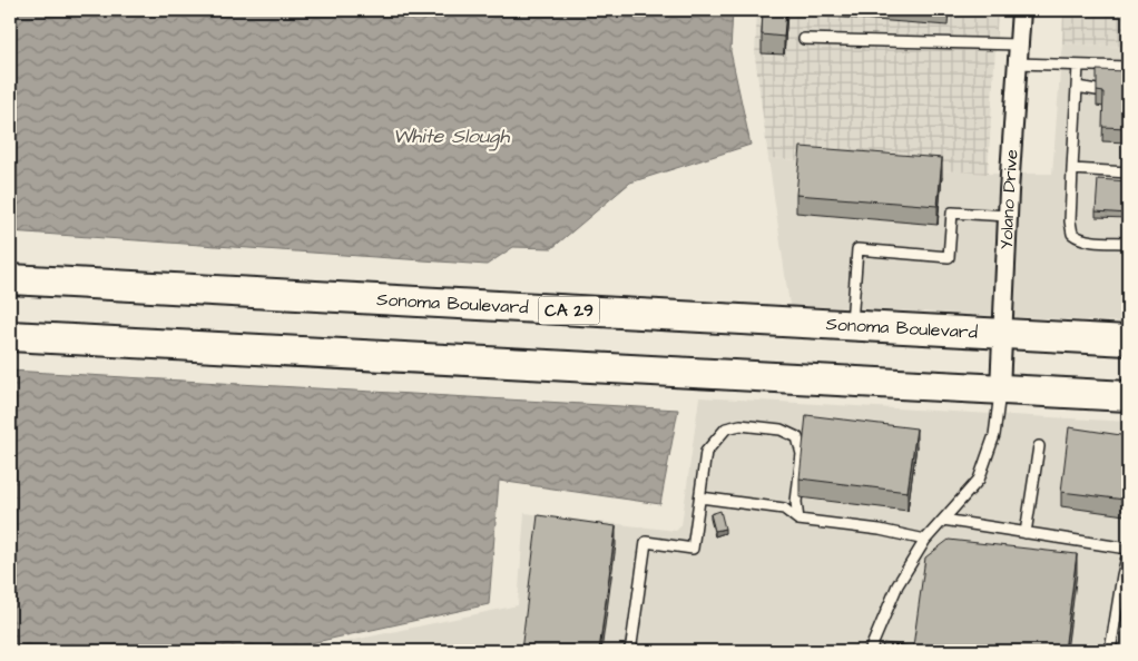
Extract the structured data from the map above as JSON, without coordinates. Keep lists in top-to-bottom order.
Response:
{
  "streets": {
    "main road": ["Sonoma Boulevard", "CA 29"],
    "street": ["Yolano Drive"]
  },
  "crossings": [
    ["Yolano Drive", "Sonoma Boulevard"]
  ],
  "water": ["White Slough"]
}
